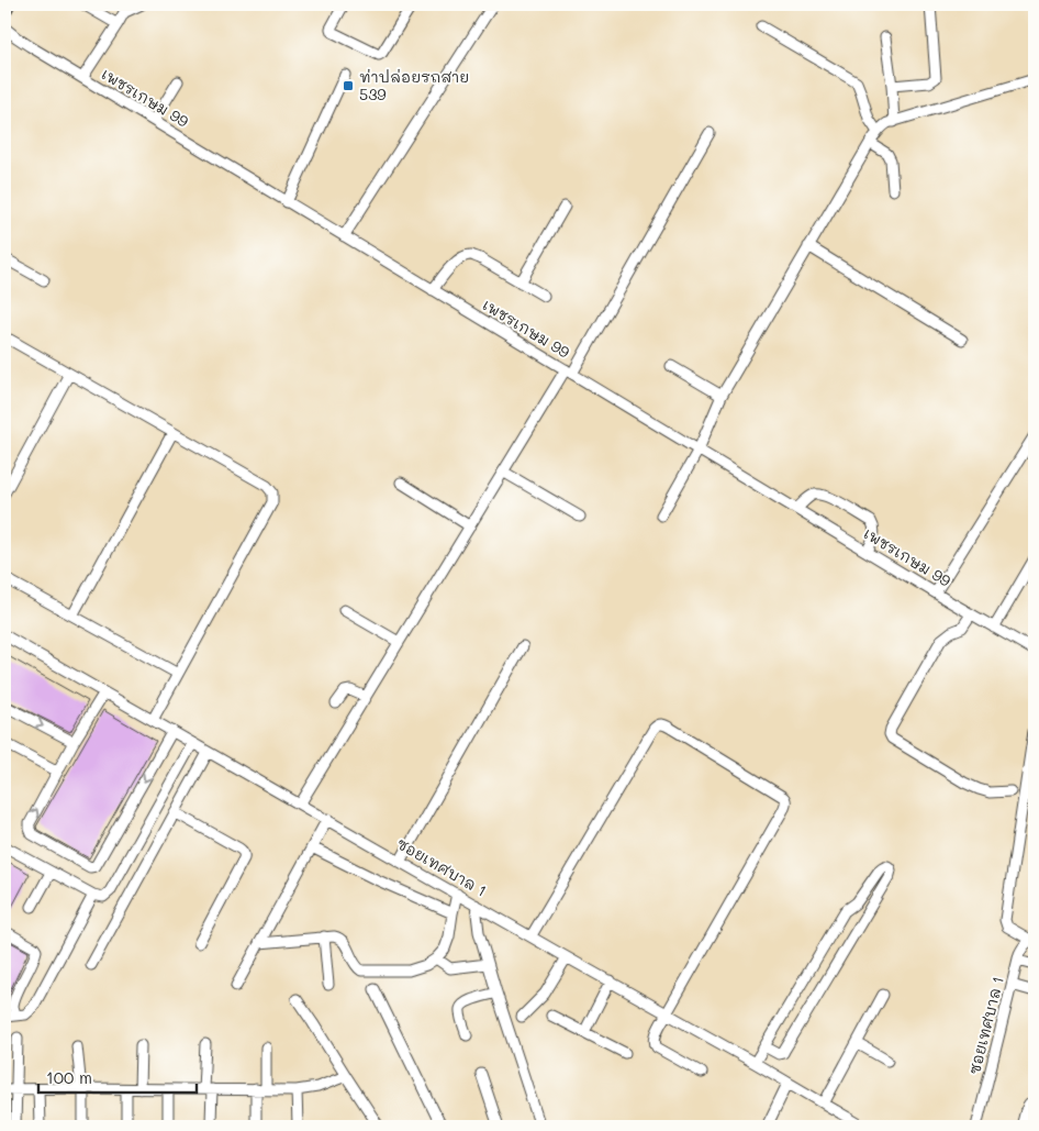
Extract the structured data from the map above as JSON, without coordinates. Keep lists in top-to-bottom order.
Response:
{
  "streets": {
    "street": ["เพชรเกษม 99", "ซอยเทศบาล 1"]
  },
  "places": {
    "transit": ["ท่าปล่อยรถสาย 539"]
  },
  "scale_bar": "100 m"
}
